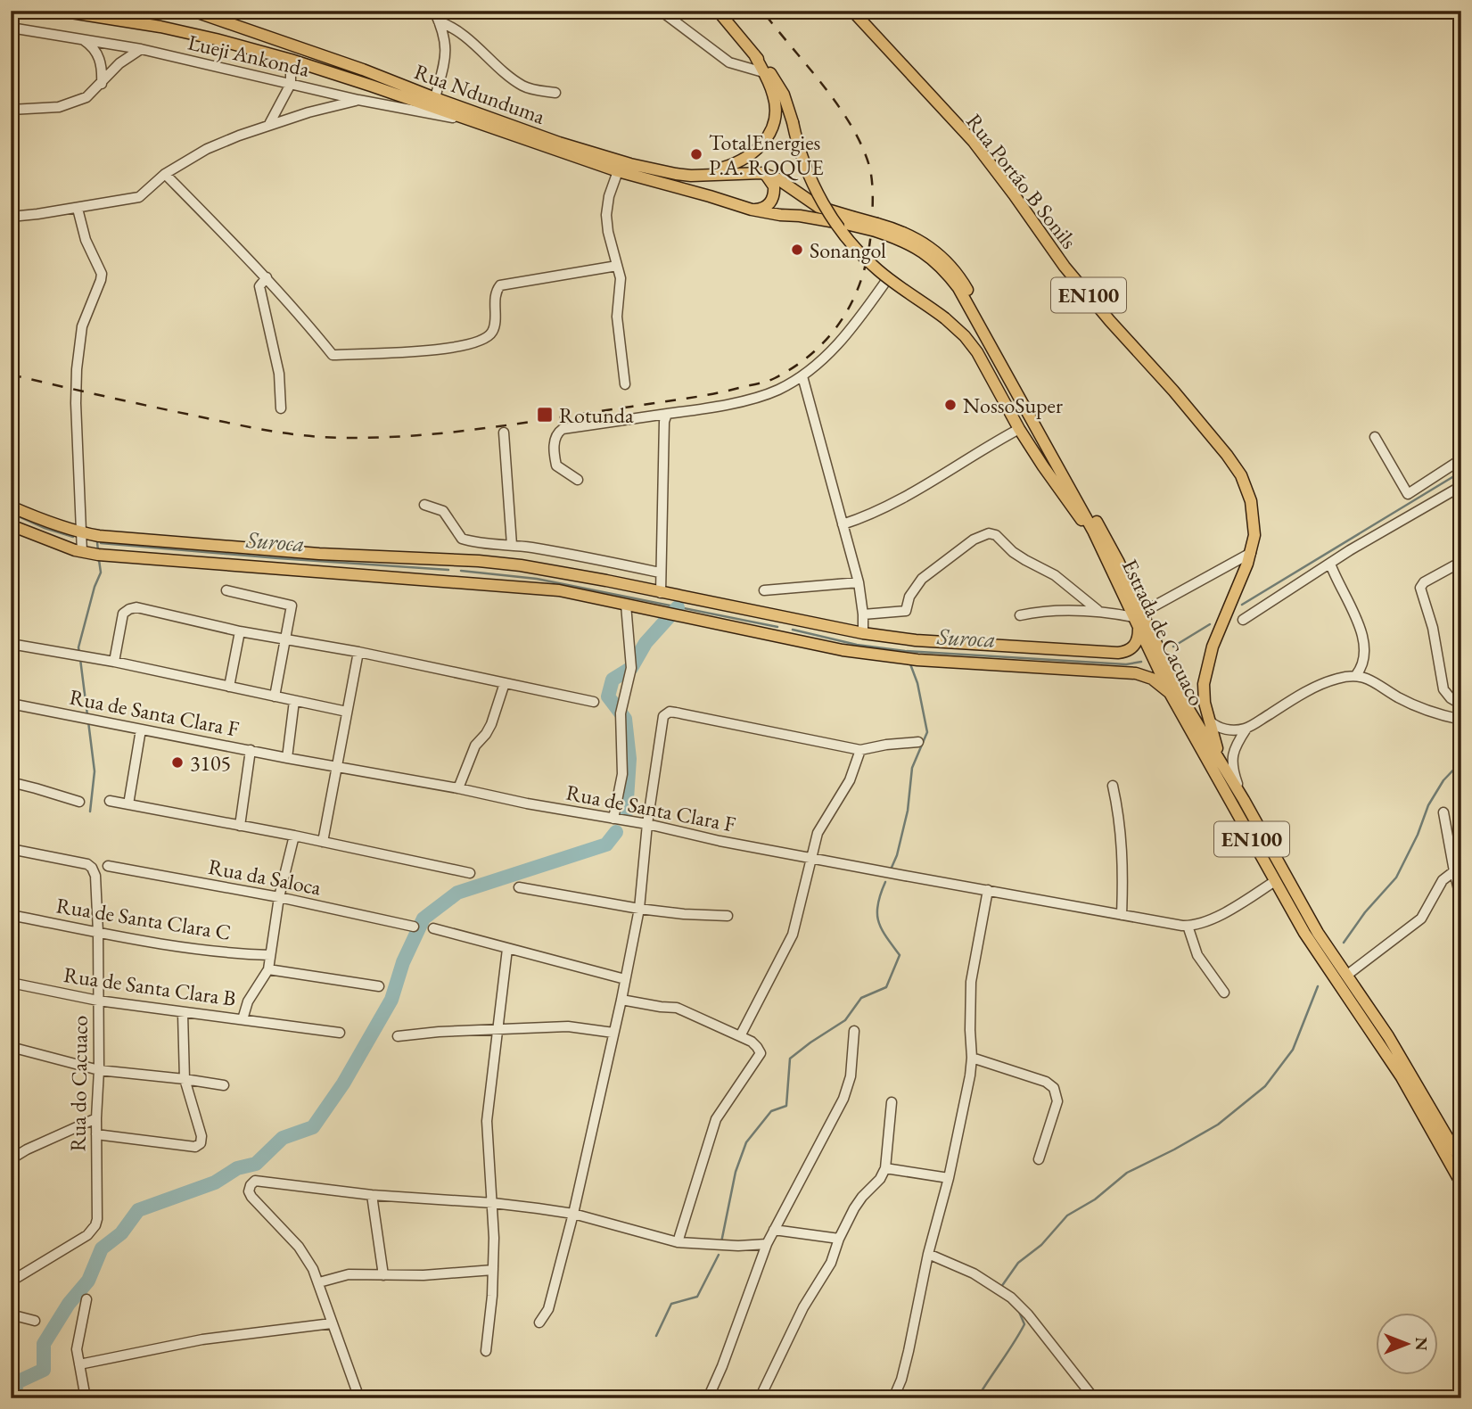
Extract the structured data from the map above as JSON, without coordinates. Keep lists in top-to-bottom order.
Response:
{
  "streets": {
    "main road": [
      "Lueji Ankonda",
      "Rua Ndunduma",
      "Rua Portão B Sonils",
      "EN100",
      "Estrada de Cacuaco"
    ],
    "street": [
      "Rua de Santa Clara F",
      "Rua da Saloca",
      "Rua de Santa Clara C",
      "Rua de Santa Clara B",
      "Rua do Cacuaco"
    ]
  },
  "crossings": [
    ["Lueji Ankonda", "Rua Ndunduma"],
    ["Rua Ndunduma", "Estrada de Cacuaco"],
    ["Rua Portão B Sonils", "Estrada de Cacuaco"],
    ["Estrada de Cacuaco", "Rua de Santa Clara F"],
    ["Rua da Saloca", "Rua de Santa Clara B"],
    ["Rua de Santa Clara C", "Rua de Santa Clara B"],
    ["Rua de Santa Clara C", "Rua do Cacuaco"],
    ["Rua de Santa Clara B", "Rua do Cacuaco"]
  ],
  "water": ["Suroca"],
  "places": {
    "other": [
      "TotalEnergies P.A. ROQUE",
      "Sonangol",
      "NossoSuper",
      "3105"
    ],
    "transit": ["Rotunda"]
  },
  "north": "right"
}
